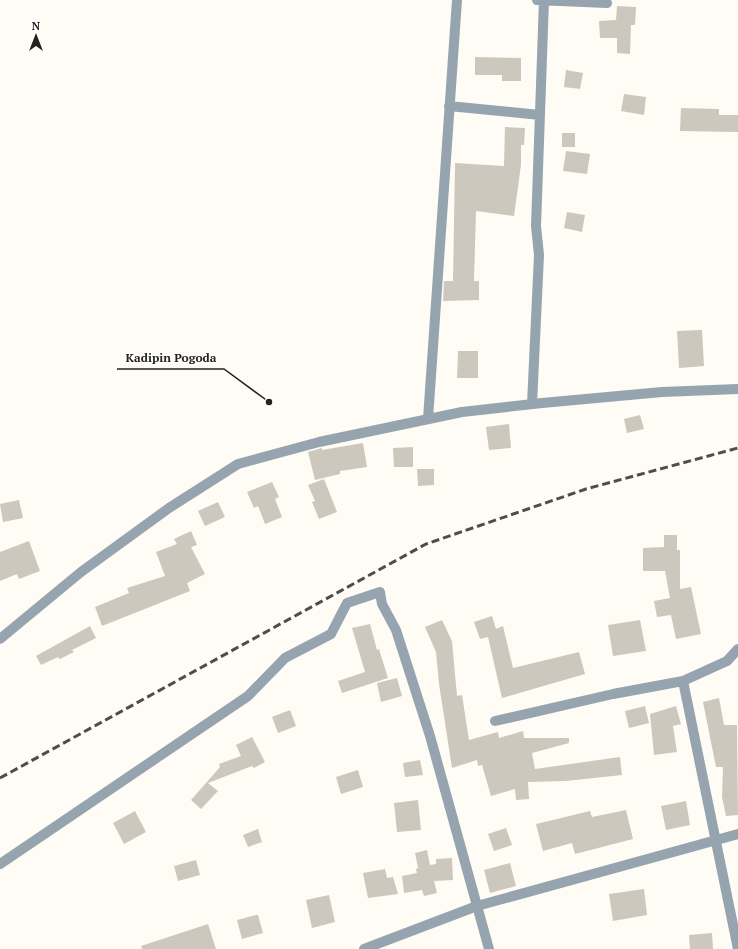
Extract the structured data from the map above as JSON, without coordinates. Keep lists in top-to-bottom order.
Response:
{
  "places": ["Kadipin Pogoda"],
  "north": "top"
}
